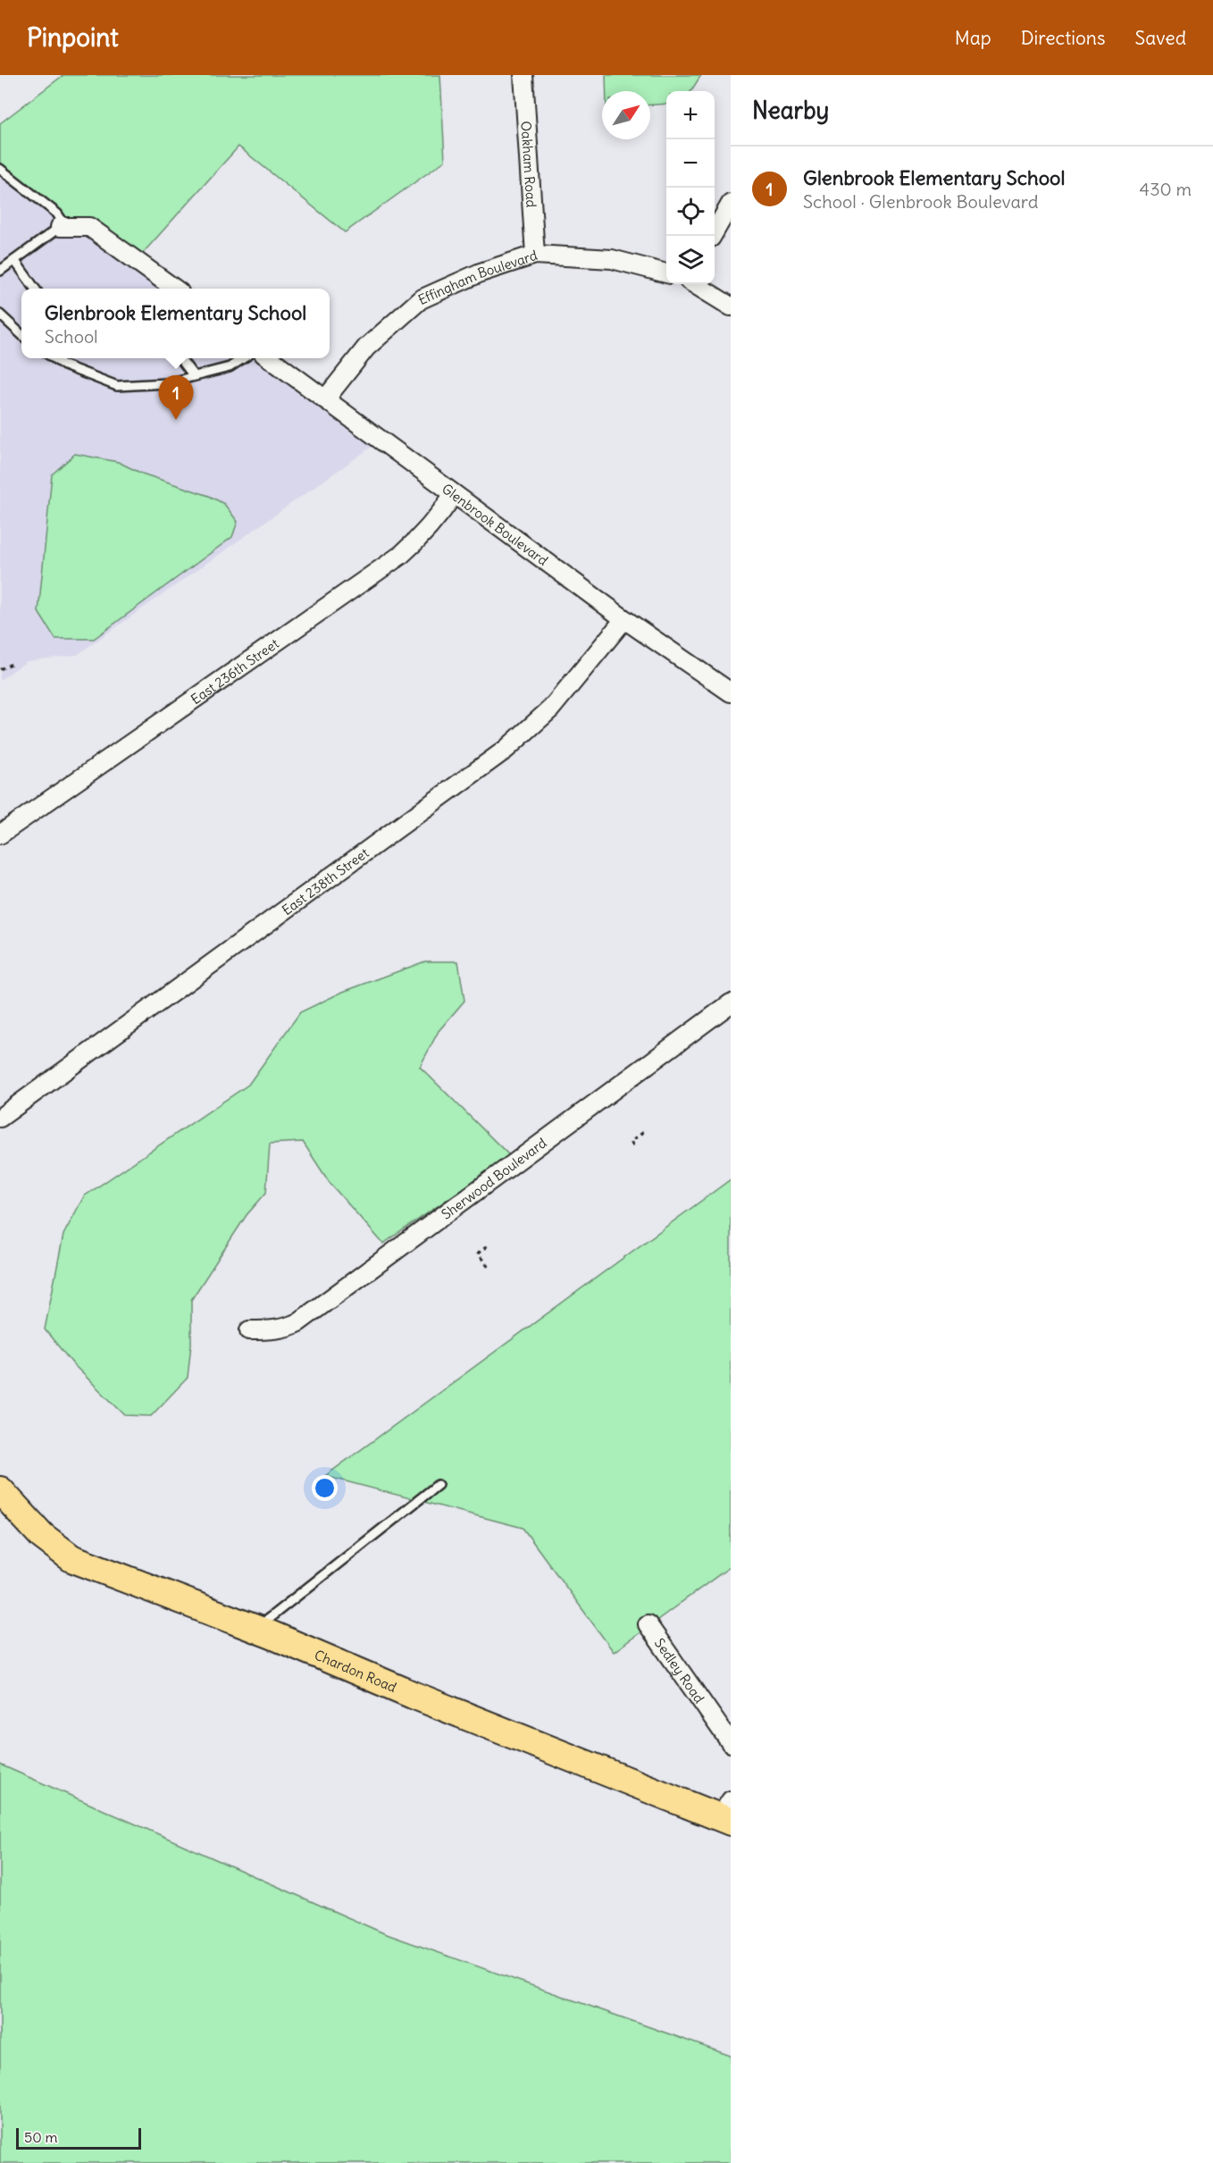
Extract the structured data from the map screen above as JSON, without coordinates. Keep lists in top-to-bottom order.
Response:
{
  "streets": {
    "main road": ["Chardon Road"],
    "street": [
      "Oakham Road",
      "Effingham Boulevard",
      "Glenbrook Boulevard",
      "East 236th Street",
      "East 238th Street",
      "Sherwood Boulevard",
      "Sedley Road"
    ]
  },
  "crossings": [
    ["Oakham Road", "Effingham Boulevard"],
    ["Effingham Boulevard", "Glenbrook Boulevard"],
    ["Glenbrook Boulevard", "East 236th Street"],
    ["Glenbrook Boulevard", "East 238th Street"]
  ],
  "scale_bar": "50 m",
  "north": "top right",
  "page": {
    "header": "Pinpoint",
    "nav": ["Map", "Directions", "Saved"],
    "heading": "Nearby",
    "map_buttons": ["+", "−"],
    "list": [
      {
        "mark": "1",
        "name": "Glenbrook Elementary School",
        "note": "School · Glenbrook Boulevard",
        "value": "430 m"
      }
    ],
    "popup": ["Glenbrook Elementary School", "School"],
    "pins": "1",
    "scale": "50 m"
  }
}
